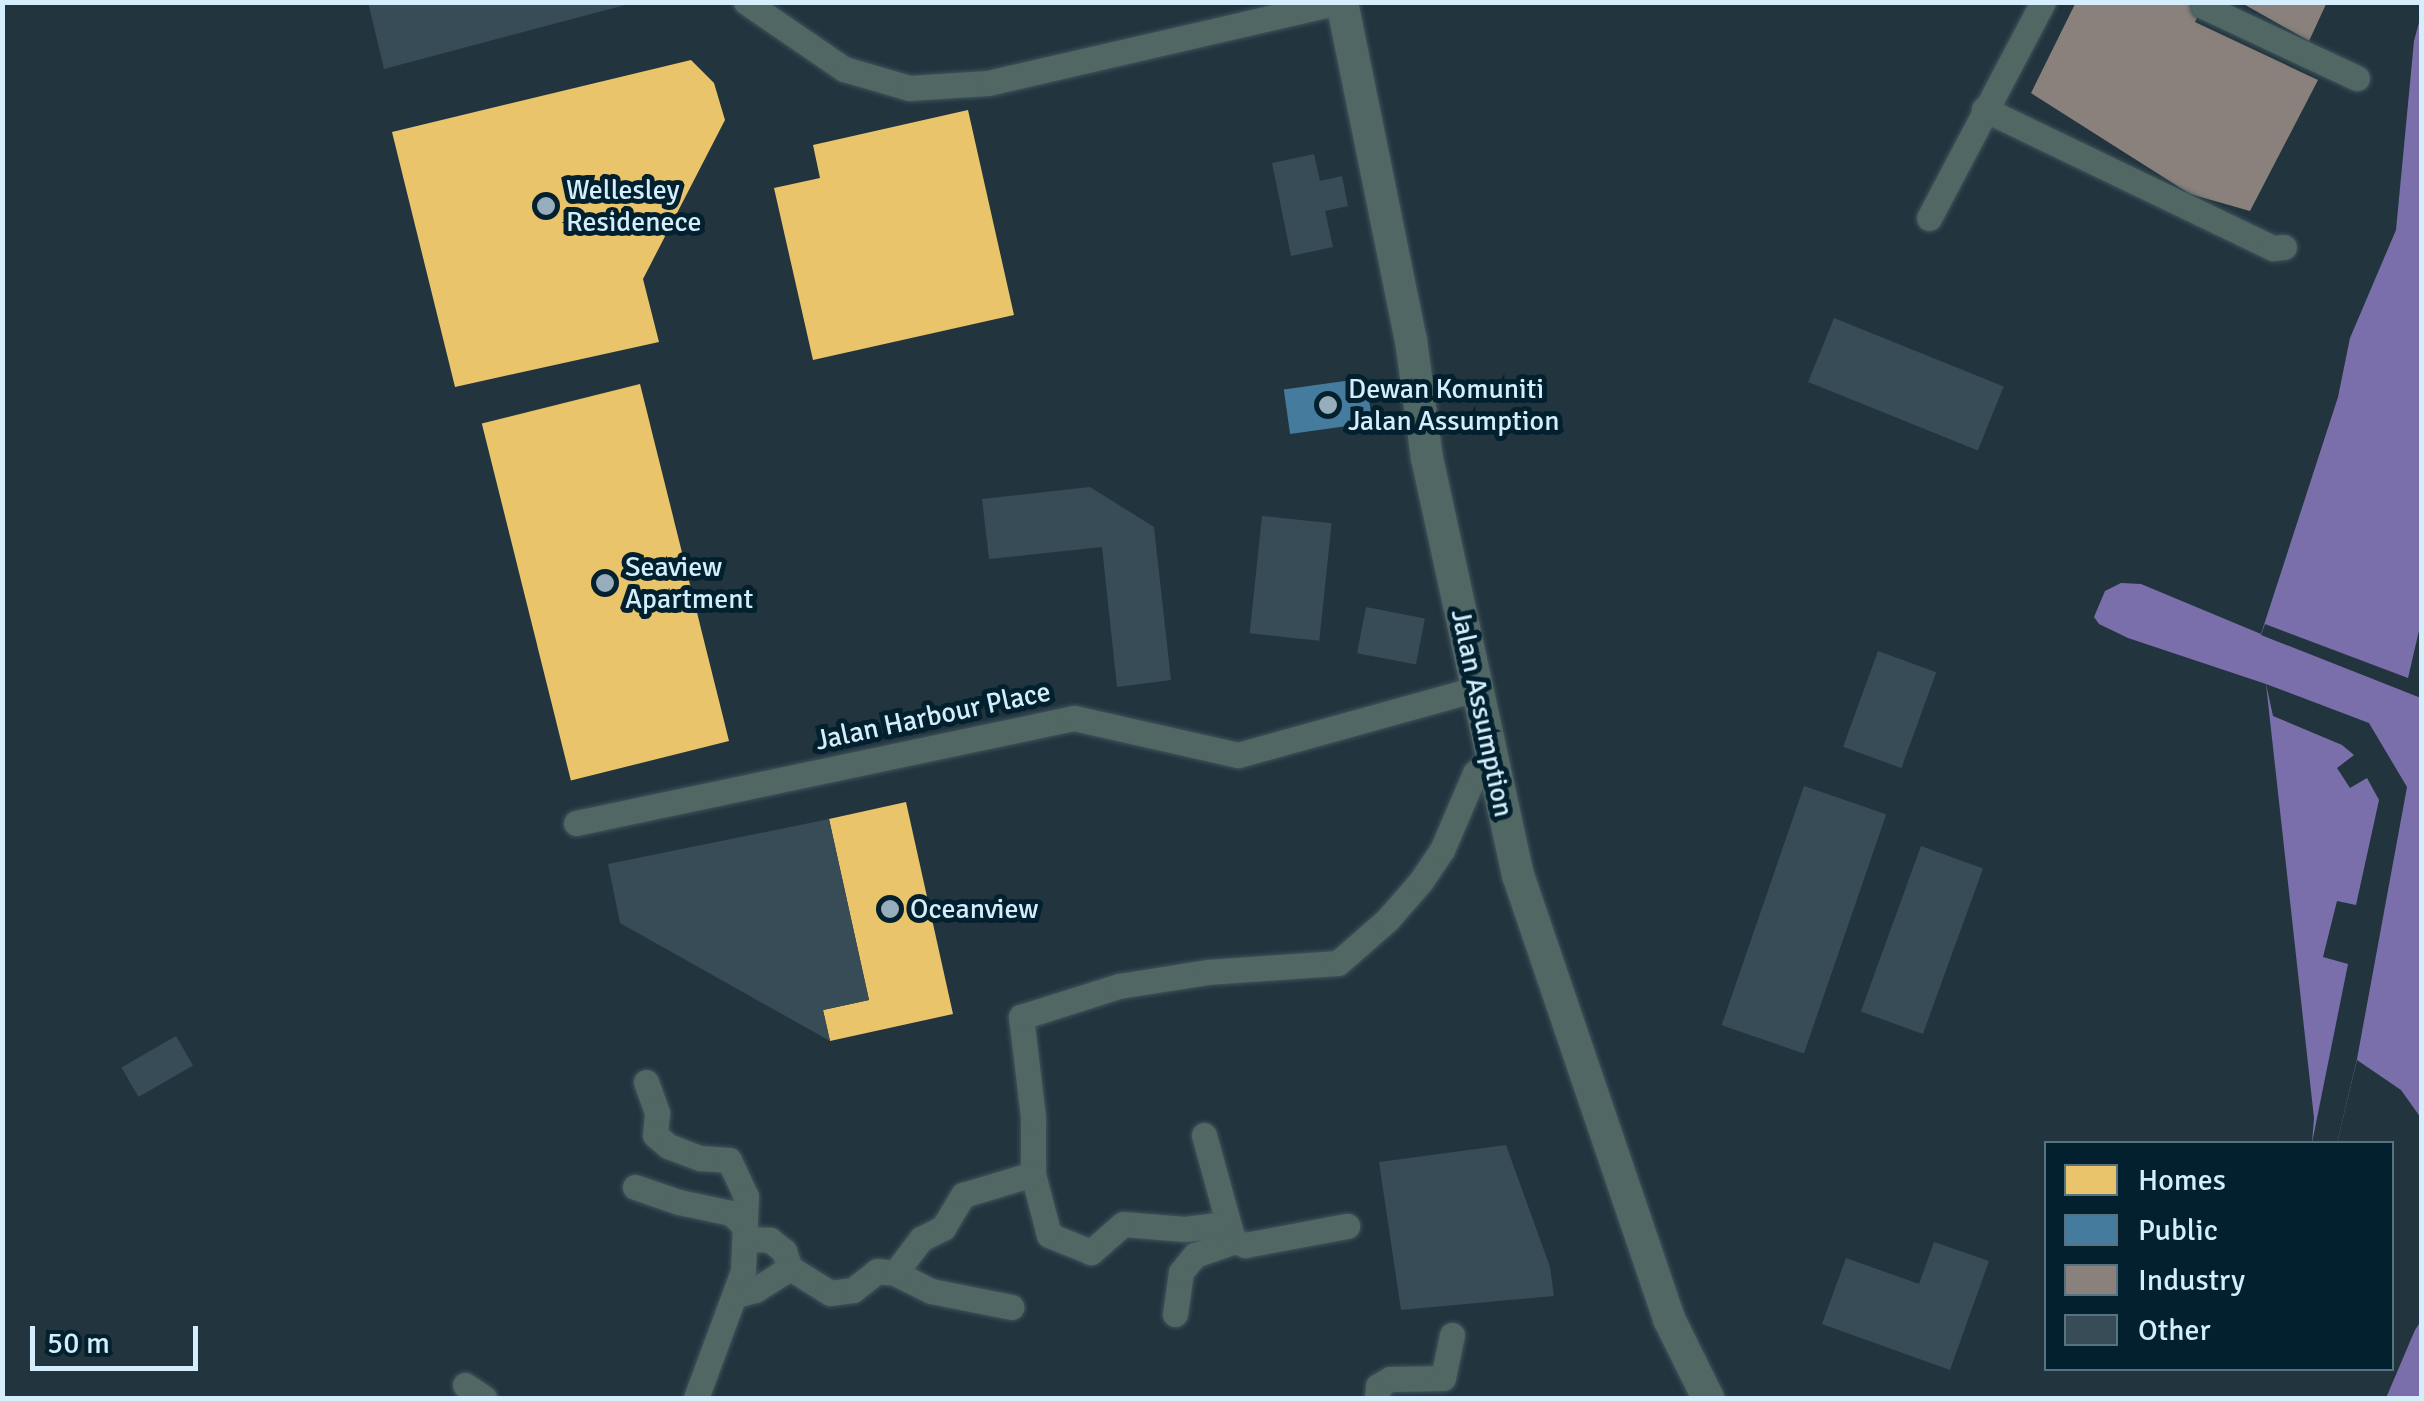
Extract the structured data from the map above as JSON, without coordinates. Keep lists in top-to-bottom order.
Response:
{
  "streets": {
    "street": ["Jalan Assumption", "Jalan Harbour Place"]
  },
  "crossings": [
    ["Jalan Assumption", "Jalan Harbour Place"]
  ],
  "places": [
    "Wellesley Residenece",
    "Dewan Komuniti Jalan Assumption",
    "Seaview Apartment",
    "Oceanview"
  ],
  "legend": [
    "Homes",
    "Public",
    "Industry",
    "Other"
  ],
  "scale_bar": "50 m"
}
